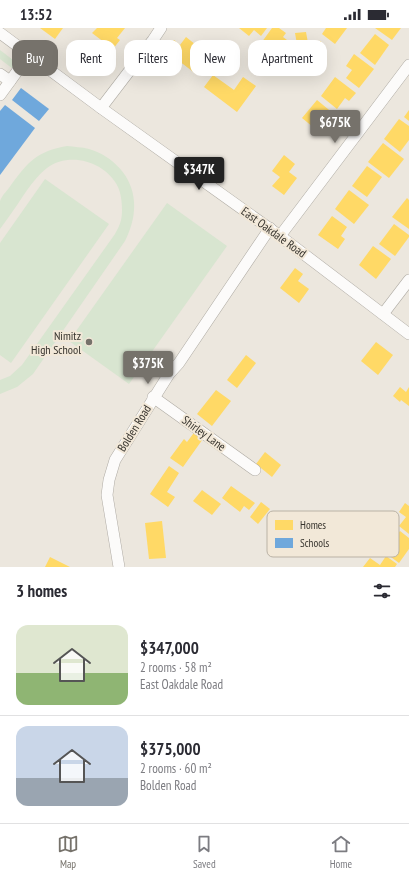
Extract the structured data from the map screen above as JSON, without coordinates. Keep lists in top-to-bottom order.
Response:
{
  "streets": {
    "street": ["East Oakdale Road", "Bolden Road", "Shirley Lane"]
  },
  "crossings": [
    ["East Oakdale Road", "Bolden Road"],
    ["Bolden Road", "Shirley Lane"]
  ],
  "places": ["Nimitz High School"],
  "legend": ["Homes", "Schools"],
  "page": {
    "status": "13:52",
    "chip": [
      "Buy",
      "Rent",
      "Filters",
      "New",
      "Apartment"
    ],
    "price": ["$675K", "$347K", "$375K"],
    "heading": "3 homes",
    "list": [
      {
        "name": "$347,000",
        "note": "2 rooms · 58 m² · East Oakdale Road"
      },
      {
        "name": "$375,000",
        "note": "2 rooms · 60 m² · Bolden Road"
      }
    ],
    "tabs": ["Map", "Saved", "Home"]
  }
}
